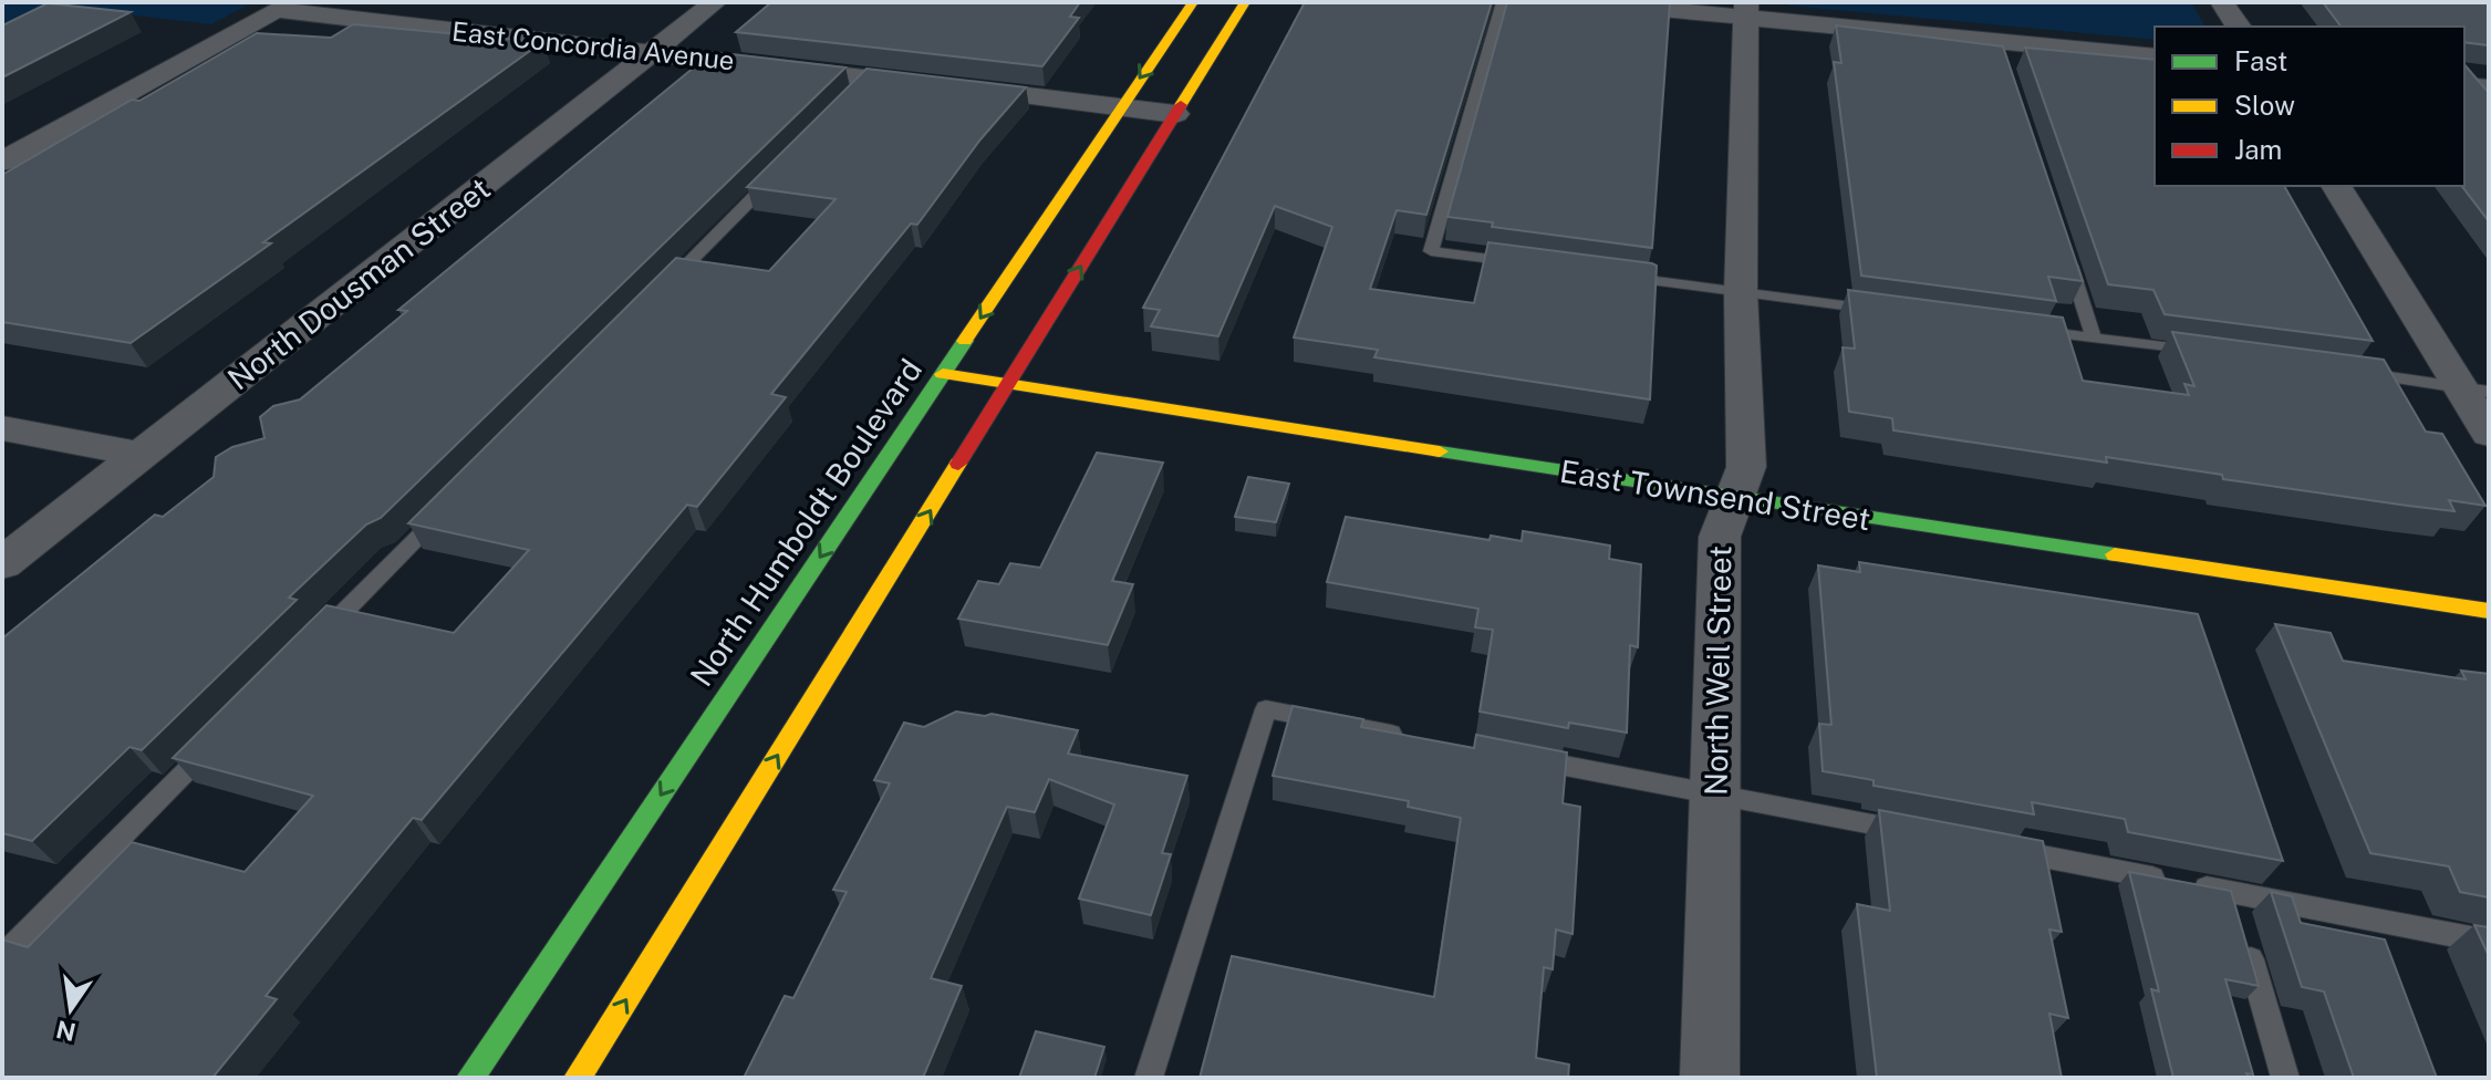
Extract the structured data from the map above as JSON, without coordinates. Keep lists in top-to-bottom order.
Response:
{
  "streets": {
    "main road": ["East Townsend Street", "North Humboldt Boulevard"],
    "street": ["East Concordia Avenue", "North Dousman Street", "North Weil Street"]
  },
  "crossings": [
    ["East Concordia Avenue", "North Dousman Street"],
    ["East Concordia Avenue", "North Humboldt Boulevard"],
    ["East Townsend Street", "North Humboldt Boulevard"],
    ["East Townsend Street", "North Weil Street"]
  ],
  "legend": ["Fast", "Slow", "Jam"],
  "north": "bottom"
}
